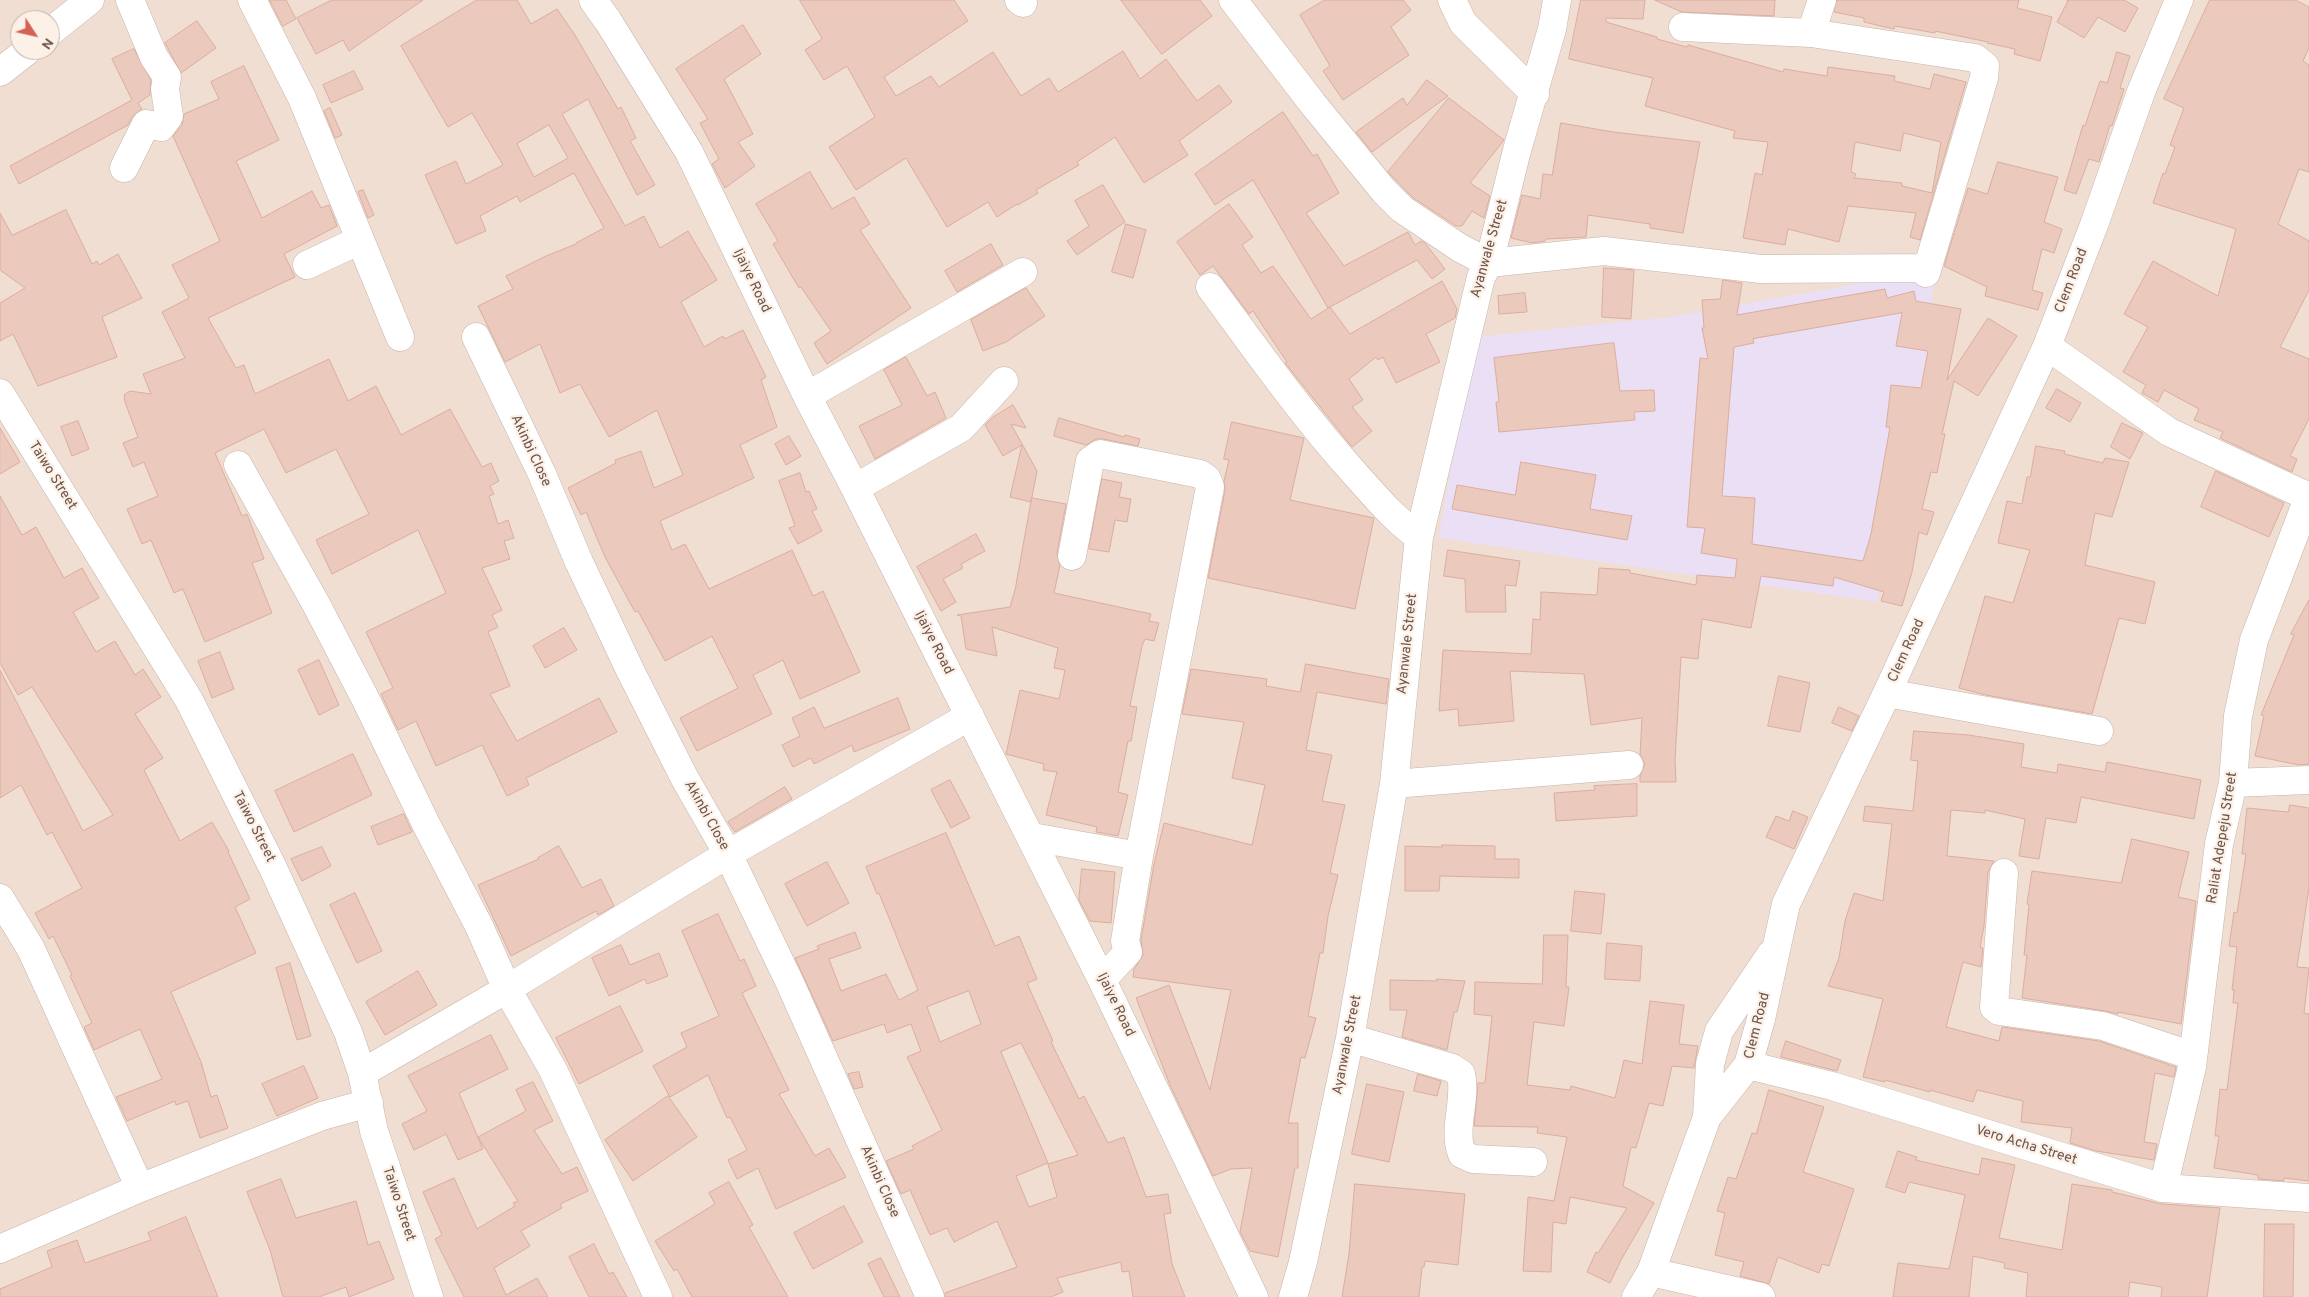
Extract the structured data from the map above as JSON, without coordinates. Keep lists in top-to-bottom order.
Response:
{
  "streets": {
    "street": [
      "Ayanwale Street",
      "Ijaiye Road",
      "Clem Road",
      "Akinbi Close",
      "Taiwo Street",
      "Raliat Adepeju Street",
      "Vero Acha Street"
    ]
  },
  "crossings": [
    ["Clem Road", "Vero Acha Street"],
    ["Raliat Adepeju Street", "Vero Acha Street"]
  ],
  "north": "bottom right"
}
